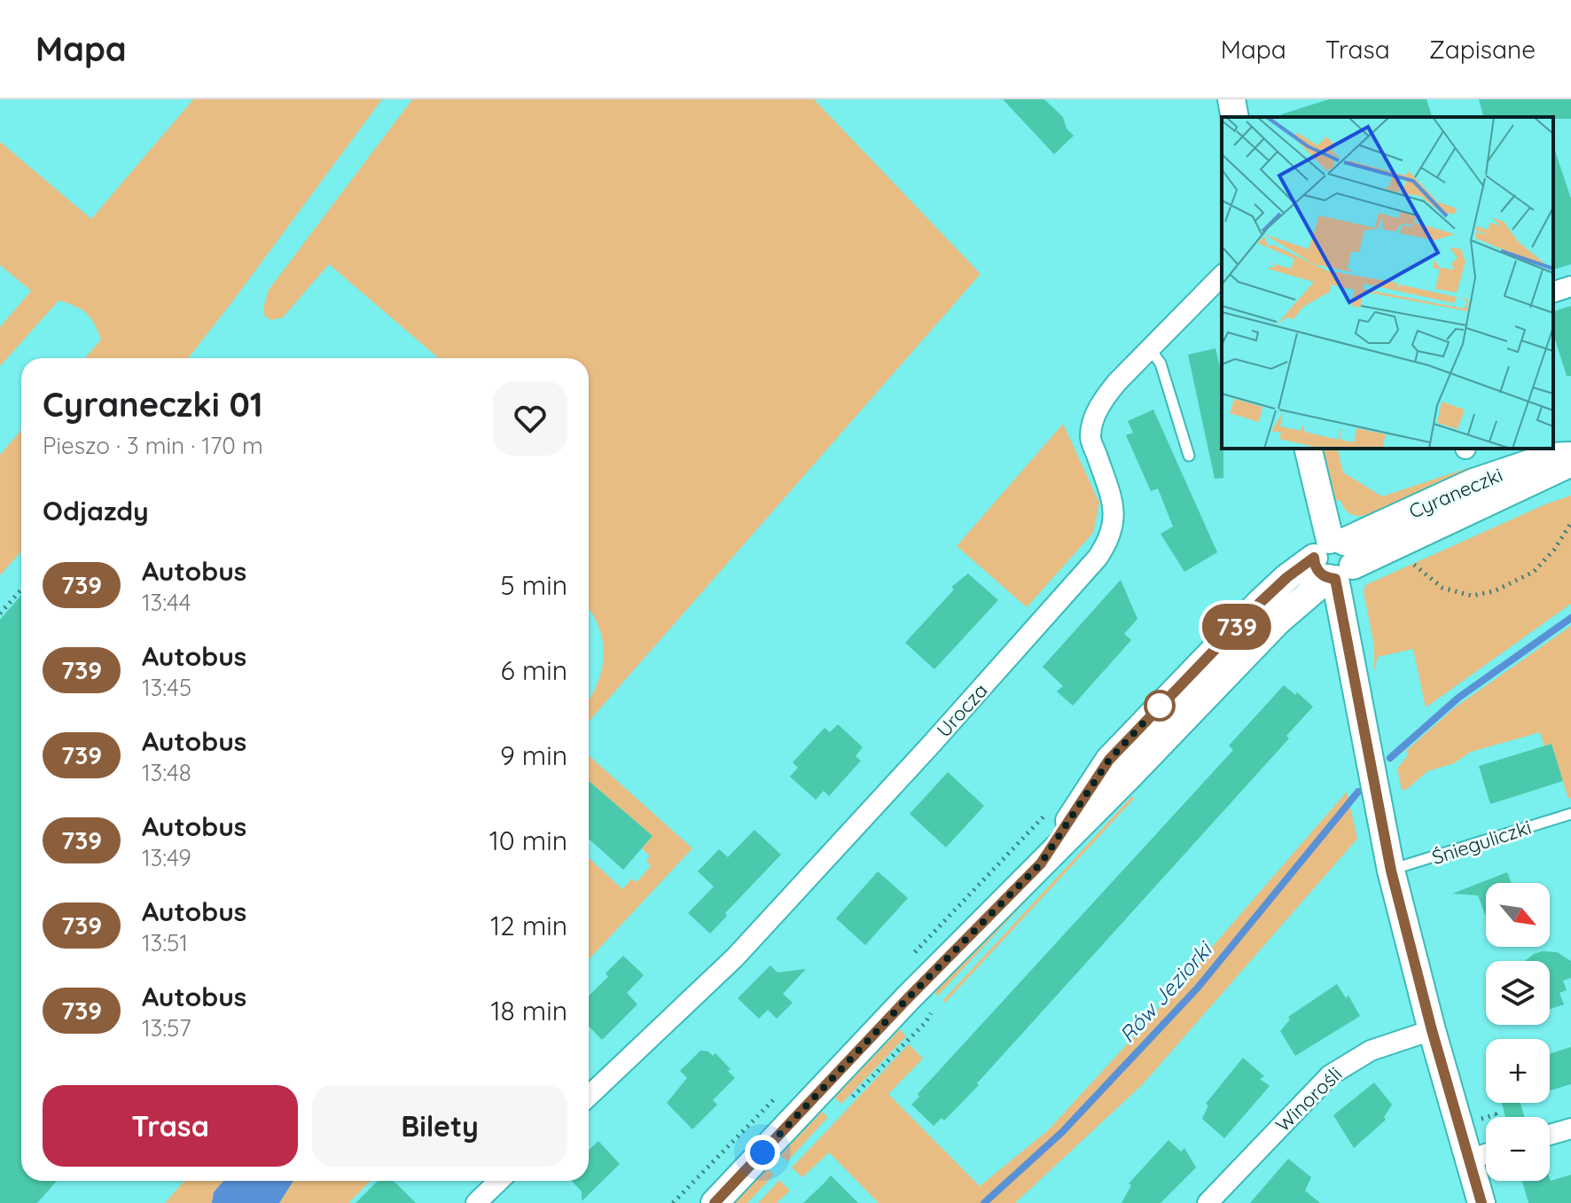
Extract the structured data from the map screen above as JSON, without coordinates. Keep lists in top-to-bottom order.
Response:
{
  "streets": {
    "street": ["Cyraneczki", "Urocza", "Winorośli"],
    "lane": ["Śnieguliczki"]
  },
  "water": ["Rów Jeziorki"],
  "lines": ["bus line 739"],
  "north": "bottom right",
  "page": {
    "header": "Mapa",
    "nav": ["Mapa", "Trasa", "Zapisane"],
    "on_map": "739",
    "heading": [
      ["Cyraneczki 01", "Pieszo · 3 min · 170 m"],
      "Odjazdy"
    ],
    "list": [
      {
        "mark": "739",
        "name": "Autobus",
        "note": "13:44",
        "value": "5 min"
      },
      {
        "mark": "739",
        "name": "Autobus",
        "note": "13:45",
        "value": "6 min"
      },
      {
        "mark": "739",
        "name": "Autobus",
        "note": "13:48",
        "value": "9 min"
      },
      {
        "mark": "739",
        "name": "Autobus",
        "note": "13:49",
        "value": "10 min"
      },
      {
        "mark": "739",
        "name": "Autobus",
        "note": "13:51",
        "value": "12 min"
      },
      {
        "mark": "739",
        "name": "Autobus",
        "note": "13:57",
        "value": "18 min"
      }
    ],
    "map_buttons": ["+", "−"],
    "buttons": ["Trasa", "Bilety"]
  }
}
